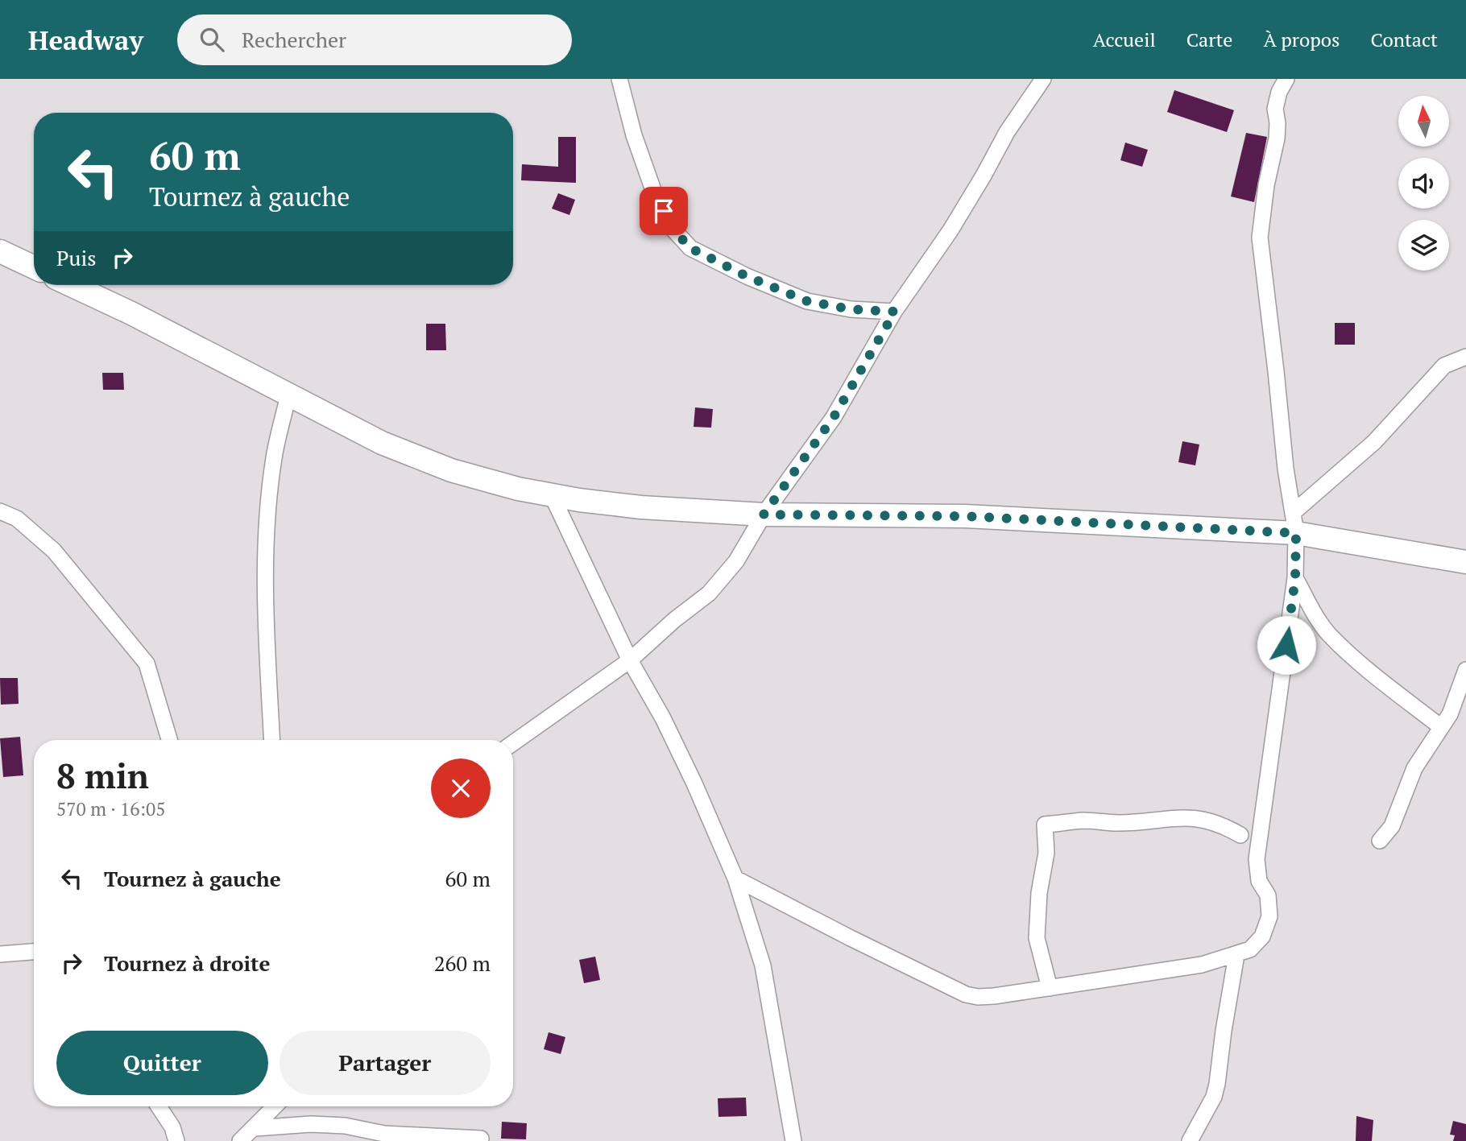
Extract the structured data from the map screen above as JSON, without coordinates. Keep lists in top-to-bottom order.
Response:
{
  "north": "top",
  "page": {
    "header": "Headway",
    "search": "Rechercher",
    "nav": [
      "Accueil",
      "Carte",
      "À propos",
      "Contact"
    ],
    "turn": ["60 m", "Tournez à gauche"],
    "then": "Puis",
    "heading": ["8 min", "570 m · 16:05"],
    "list": [
      {
        "name": "Tournez à gauche",
        "value": "60 m"
      },
      {
        "name": "Tournez à droite",
        "value": "260 m"
      }
    ],
    "buttons": ["Quitter", "Partager"]
  }
}
